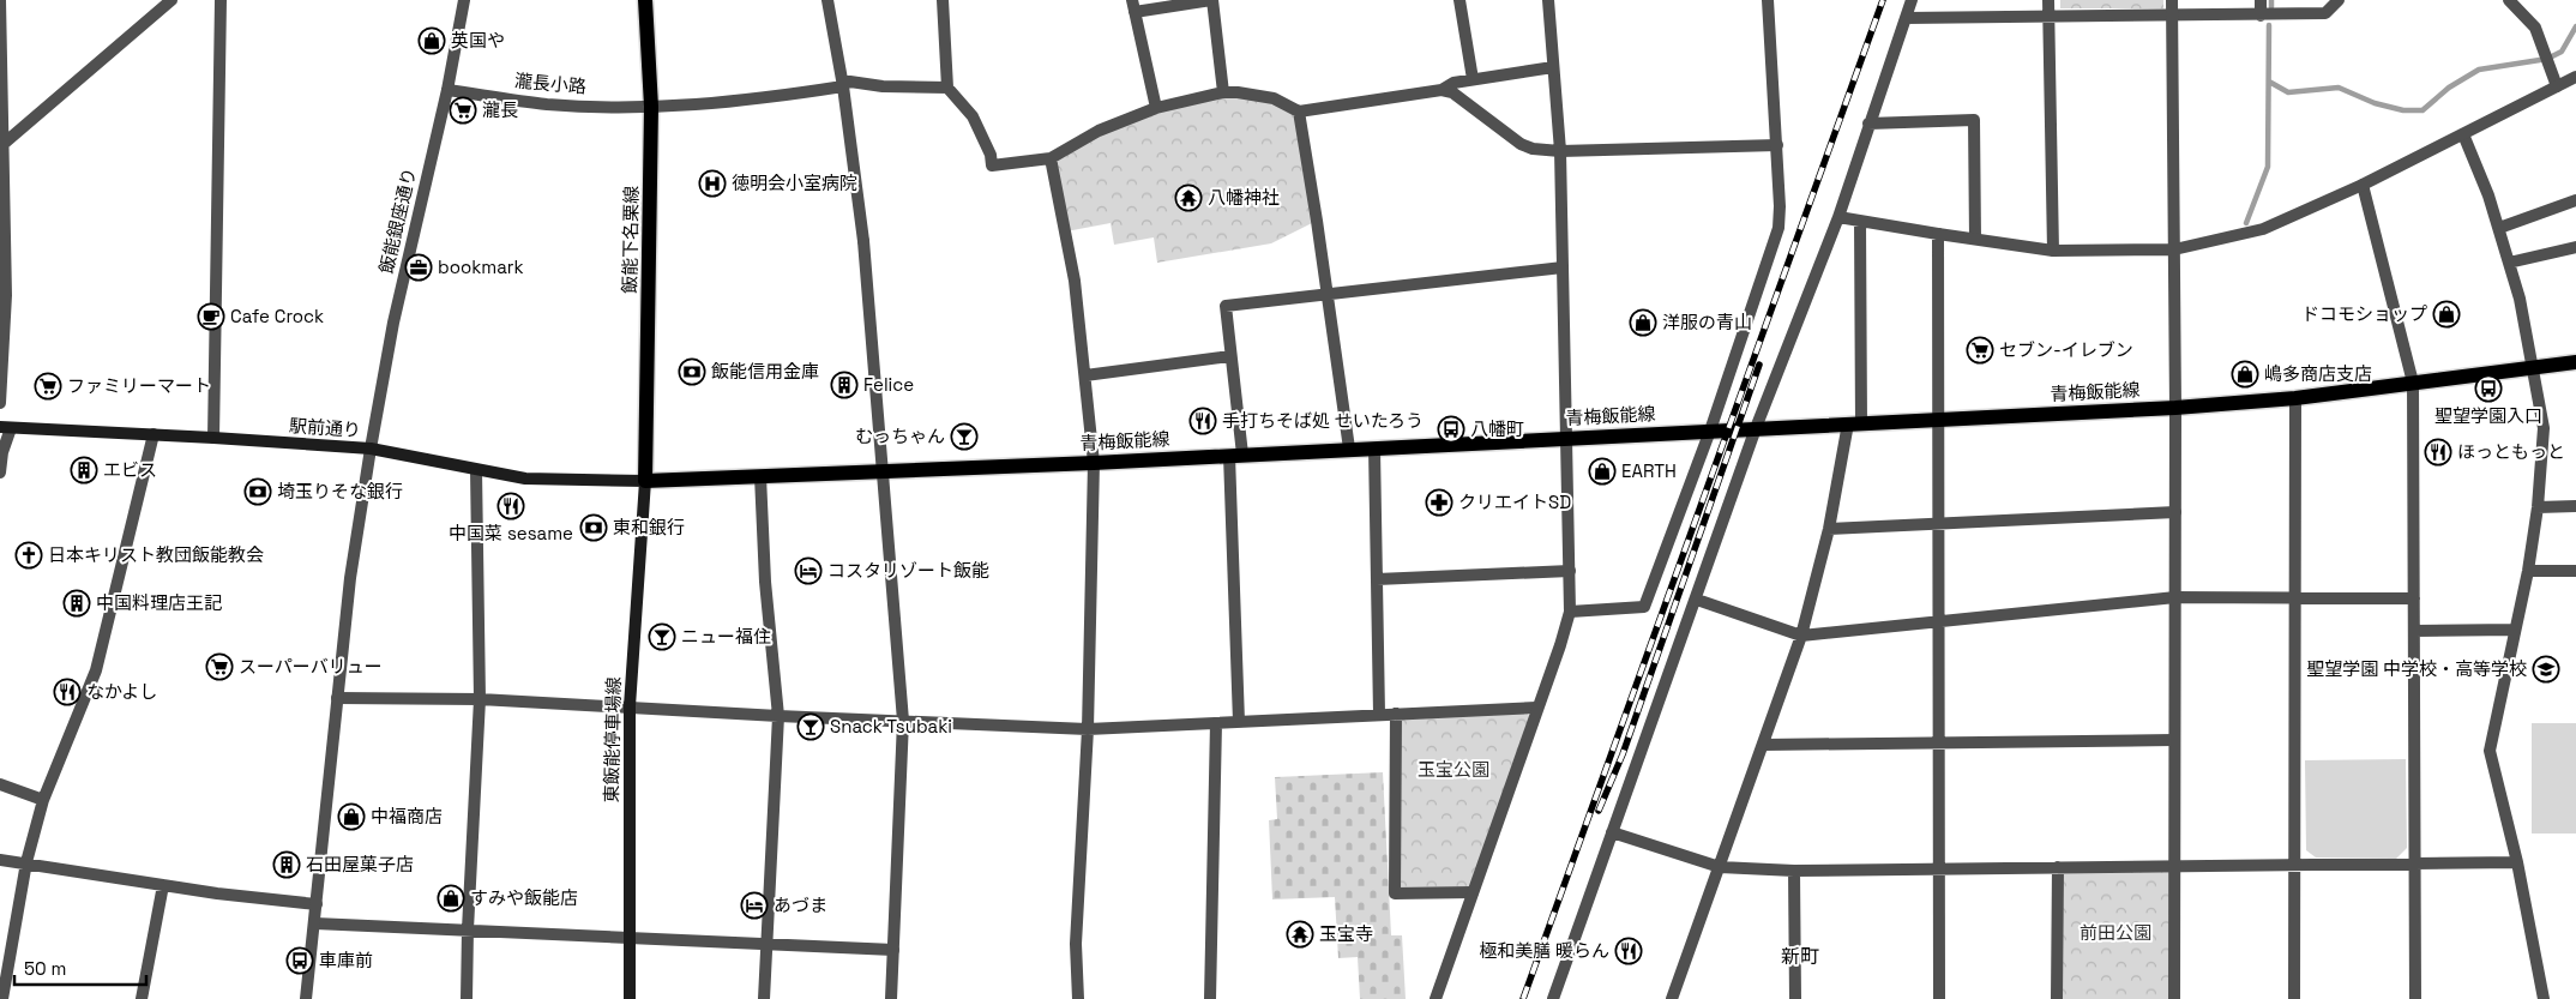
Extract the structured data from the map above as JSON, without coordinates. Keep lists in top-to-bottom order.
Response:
{
  "streets": {
    "main road": [
      "飯能下名栗線",
      "青梅飯能線",
      "駅前通り",
      "東飯能停車場線"
    ],
    "street": ["瀧長小路", "飯能銀座通り"]
  },
  "crossings": [
    ["瀧長小路", "飯能銀座通り"],
    ["瀧長小路", "飯能下名栗線"],
    ["飯能銀座通り", "駅前通り"],
    ["飯能下名栗線", "青梅飯能線"],
    ["飯能下名栗線", "駅前通り"],
    ["飯能下名栗線", "東飯能停車場線"],
    ["青梅飯能線", "駅前通り"],
    ["青梅飯能線", "東飯能停車場線"],
    ["駅前通り", "東飯能停車場線"]
  ],
  "districts": ["新町"],
  "parks": ["玉宝公園", "前田公園"],
  "places": {
    "shop": [
      "英国や",
      "ドコモショップ",
      "洋服の青山",
      "嶋多商店支店",
      "EARTH",
      "中福商店",
      "すみや飯能店"
    ],
    "supermarket": [
      "瀧長",
      "セブン-イレブン",
      "ファミリーマート",
      "スーパーバリュー"
    ],
    "hospital": ["徳明会小室病院"],
    "temple": ["八幡神社", "玉宝寺"],
    "office": ["bookmark"],
    "cafe": ["Cafe Crock"],
    "bank": ["飯能信用金庫", "埼玉りそな銀行", "東和銀行"],
    "building": [
      "Felice",
      "エビス",
      "中国料理店王記",
      "石田屋菓子店"
    ],
    "bus stop": ["聖望学園入口", "八幡町", "車庫前"],
    "restaurant": [
      "手打ちそば処 せいたろう",
      "ほっともっと",
      "中国菜 sesame",
      "なかよし",
      "極和美膳 暖らん"
    ],
    "bar": ["むっちゃん", "ニュー福住", "Snack Tsubaki"],
    "pharmacy": ["クリエイトSD"],
    "church": ["日本キリスト教団飯能教会"],
    "hotel": ["コスタリゾート飯能", "あづま"],
    "school or university": ["聖望学園 中学校・高等学校"]
  },
  "scale_bar": "50 m"
}
